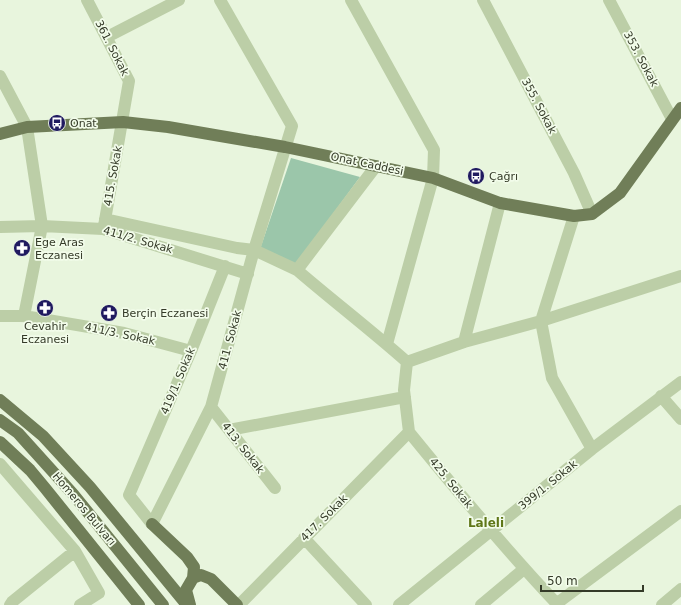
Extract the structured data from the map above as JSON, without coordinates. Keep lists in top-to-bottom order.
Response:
{
  "streets": {
    "main road": ["Onat Caddesi", "Homeros Bulvarı"],
    "street": [
      "361. Sokak",
      "353. Sokak",
      "355. Sokak",
      "415. Sokak",
      "411/2. Sokak",
      "411/3. Sokak",
      "411. Sokak",
      "419/1. Sokak",
      "413. Sokak",
      "425. Sokak",
      "399/1. Sokak",
      "417. Sokak"
    ]
  },
  "crossings": [
    ["361. Sokak", "Onat Caddesi"],
    ["361. Sokak", "415. Sokak"],
    ["355. Sokak", "Onat Caddesi"],
    ["Onat Caddesi", "415. Sokak"],
    ["Onat Caddesi", "411. Sokak"],
    ["415. Sokak", "411/2. Sokak"],
    ["411/2. Sokak", "411. Sokak"],
    ["411/2. Sokak", "419/1. Sokak"],
    ["411/3. Sokak", "419/1. Sokak"],
    ["411. Sokak", "419/1. Sokak"],
    ["411. Sokak", "413. Sokak"],
    ["425. Sokak", "399/1. Sokak"],
    ["425. Sokak", "417. Sokak"]
  ],
  "districts": ["Laleli"],
  "places": {
    "bus stop": ["Onat", "Çağrı"],
    "pharmacy": ["Ege Aras Eczanesi", "Cevahir Eczanesi", "Berçin Eczanesi"]
  },
  "scale_bar": "50 m"
}
